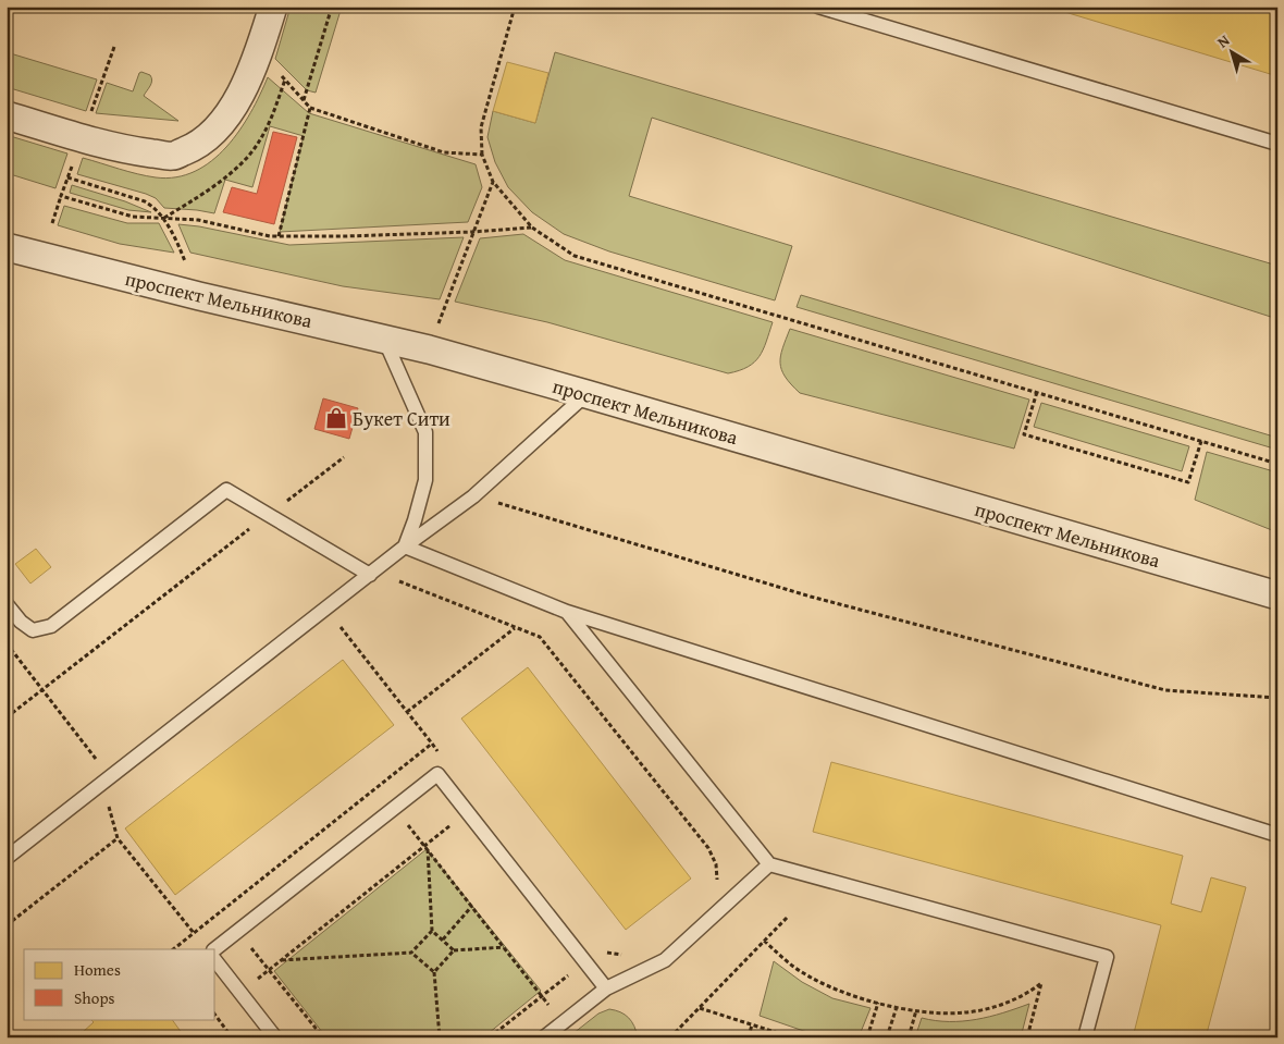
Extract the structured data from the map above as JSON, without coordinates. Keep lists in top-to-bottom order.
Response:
{
  "streets": {
    "street": ["проспект Мельникова"]
  },
  "places": {
    "shop": ["Букет Сити"]
  },
  "legend": ["Homes", "Shops"],
  "north": "top left"
}
